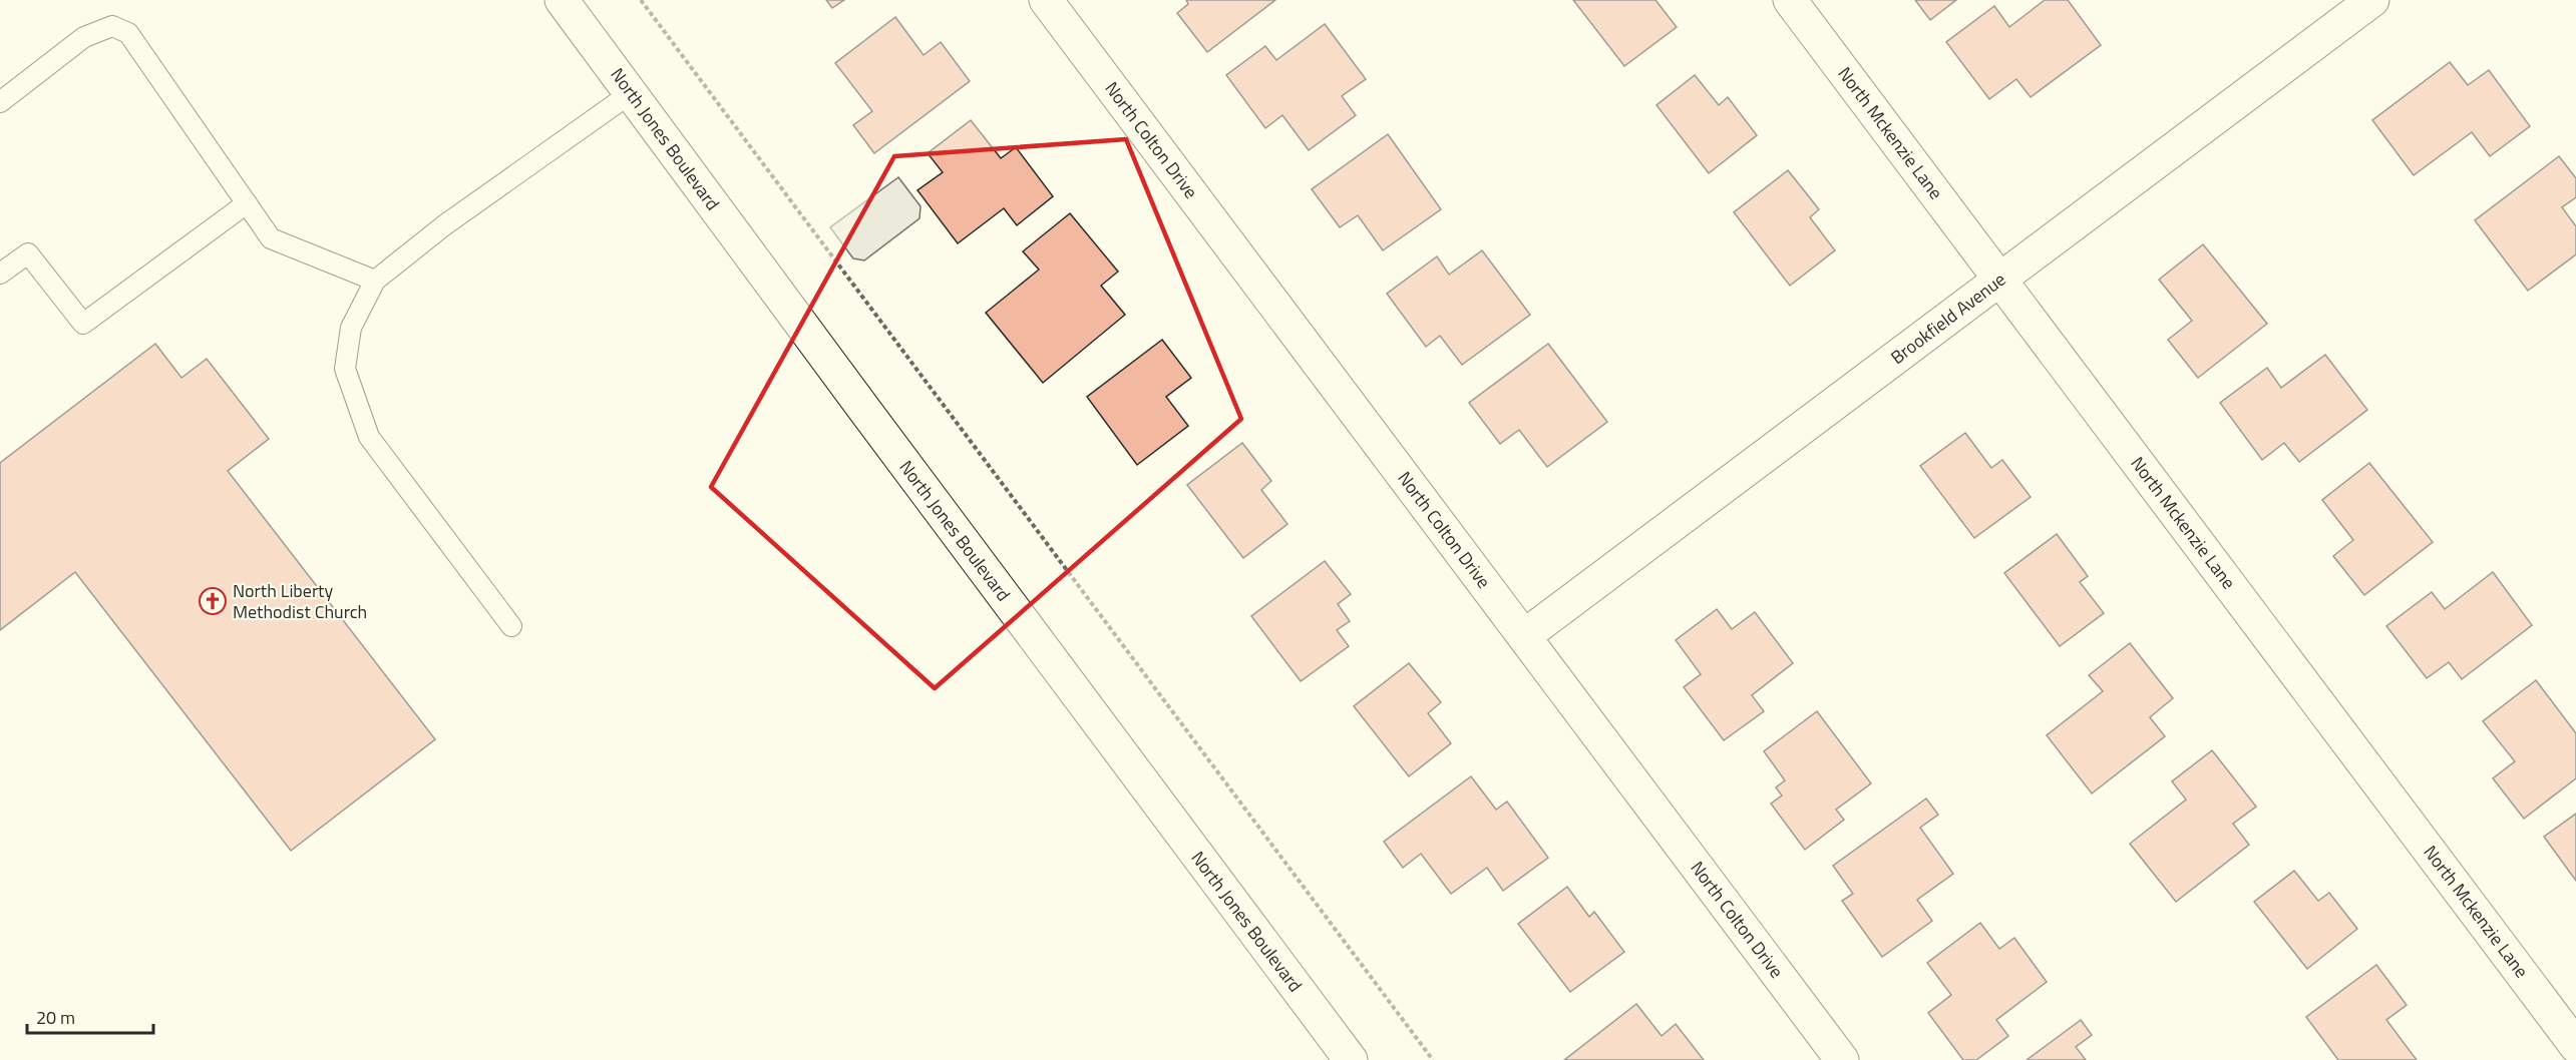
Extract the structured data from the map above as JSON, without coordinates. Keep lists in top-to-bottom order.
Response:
{
  "streets": {
    "street": [
      "North Mckenzie Lane",
      "North Jones Boulevard",
      "North Colton Drive",
      "Brookfield Avenue"
    ]
  },
  "crossings": [
    ["North Mckenzie Lane", "Brookfield Avenue"],
    ["North Colton Drive", "Brookfield Avenue"]
  ],
  "places": {
    "church": ["North Liberty Methodist Church"]
  },
  "scale_bar": "20 m"
}
